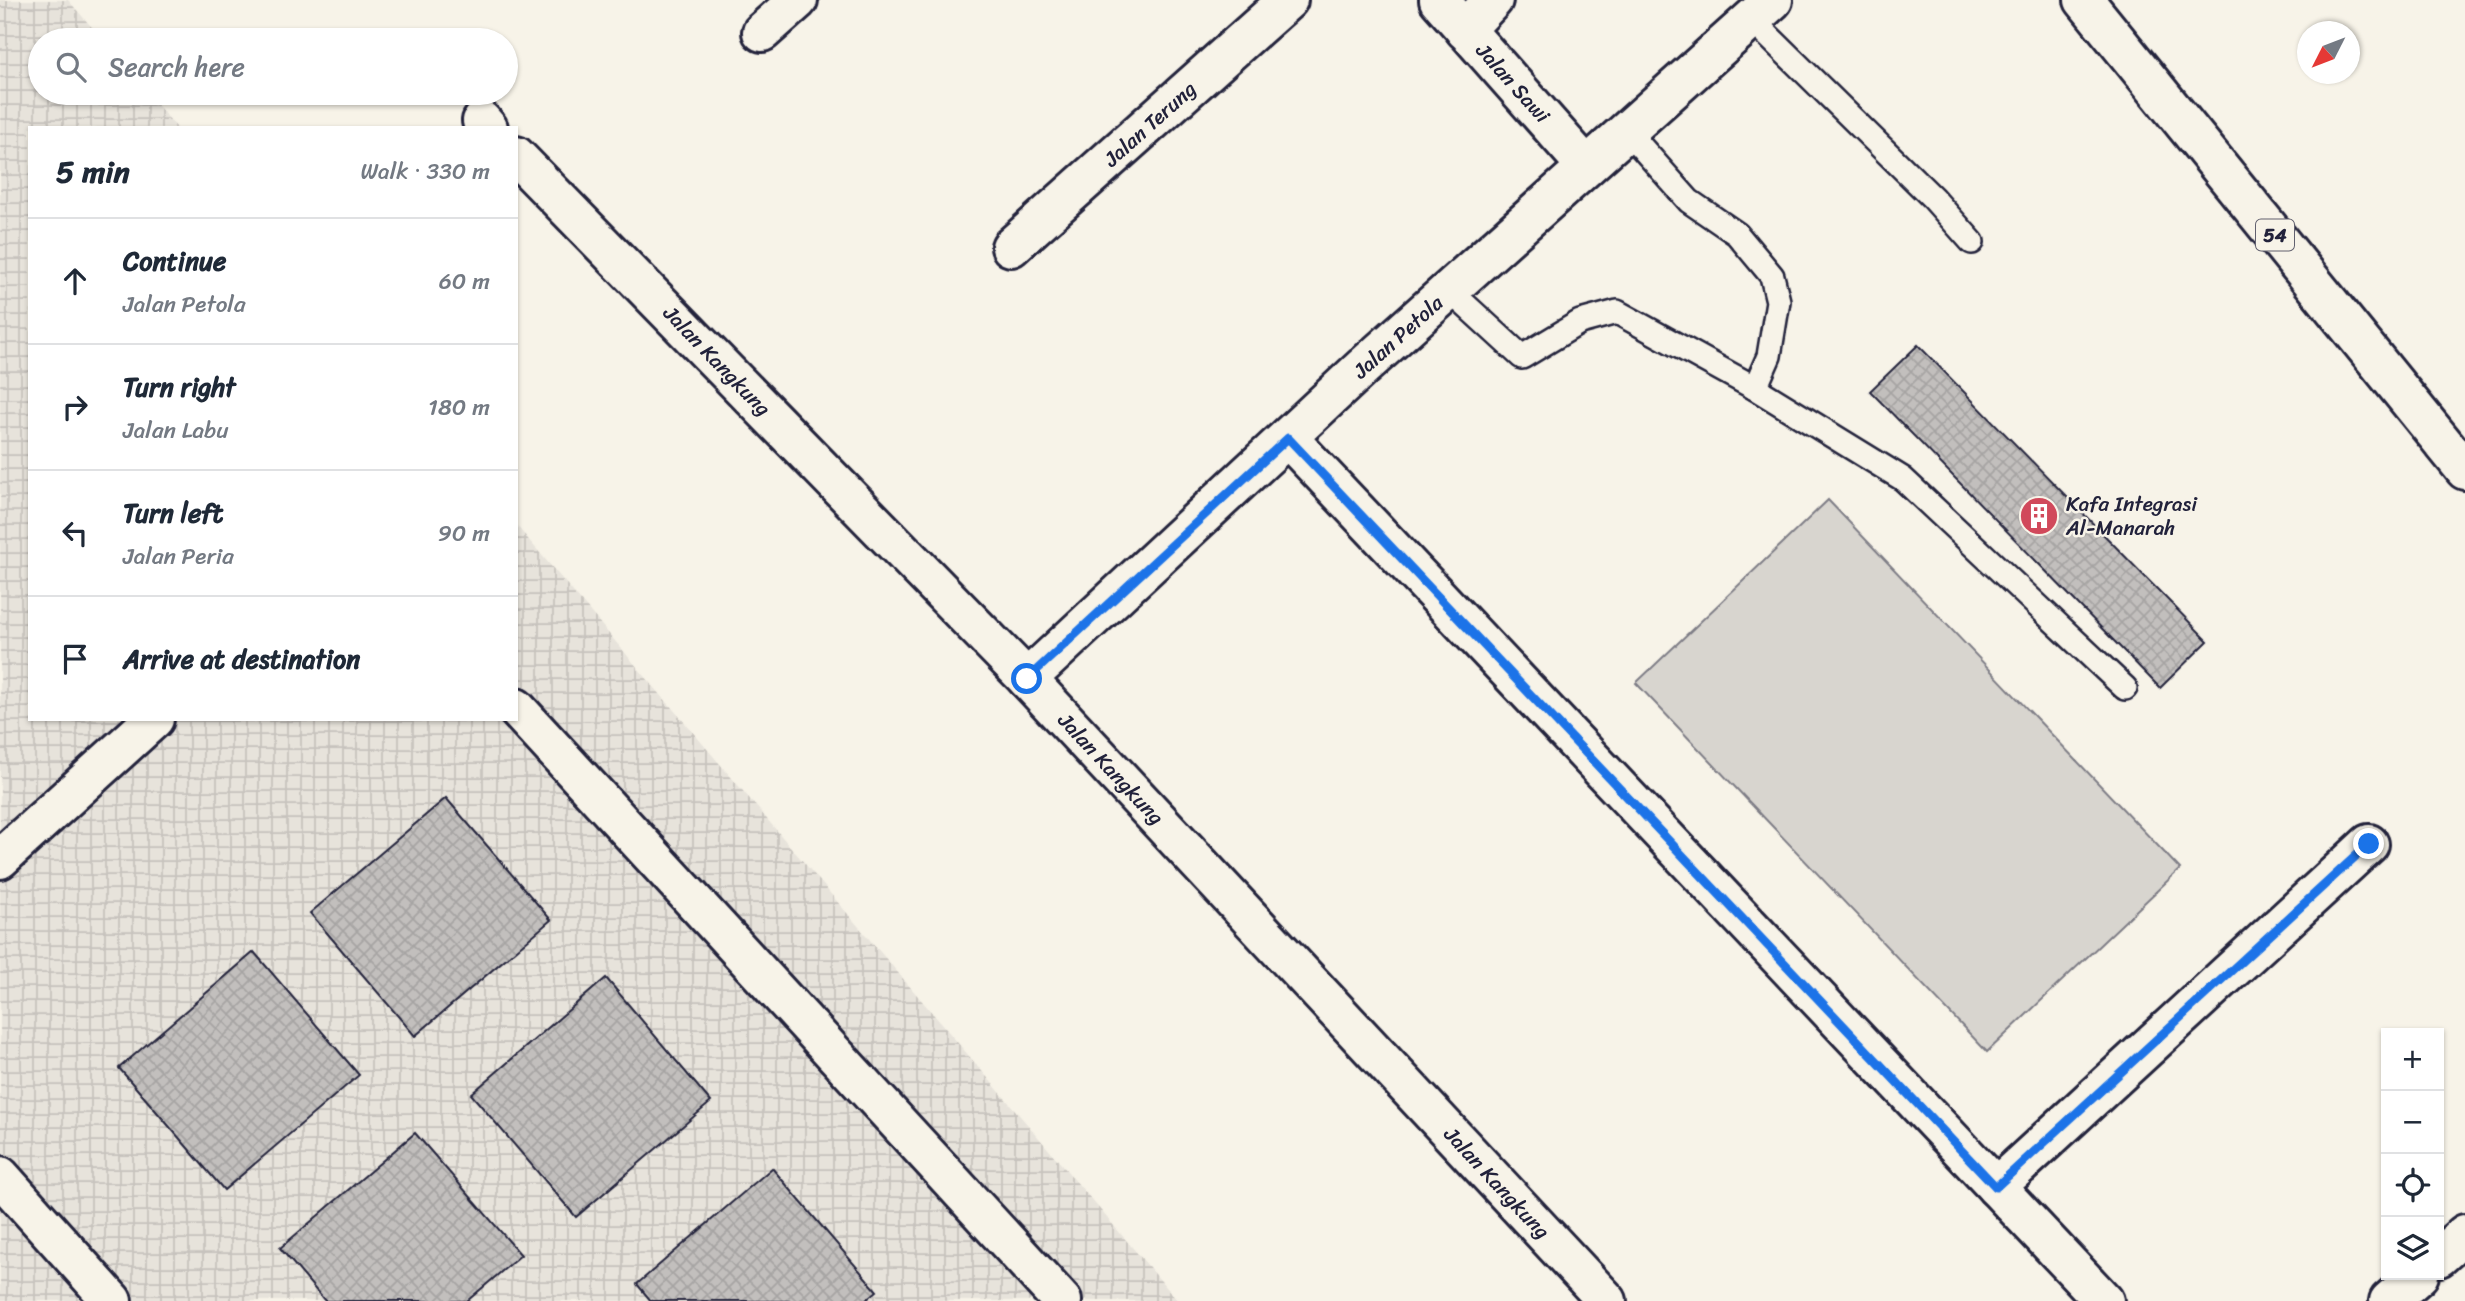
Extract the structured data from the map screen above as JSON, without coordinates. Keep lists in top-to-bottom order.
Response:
{
  "streets": {
    "main road": [
      "Jalan Sawi",
      "Jalan Terung",
      "54",
      "Jalan Petola",
      "Jalan Kangkung"
    ]
  },
  "crossings": [
    ["Jalan Sawi", "Jalan Petola"],
    ["Jalan Petola", "Jalan Kangkung"]
  ],
  "places": {
    "building": ["Kafa Integrasi Al-Manarah"]
  },
  "north": "bottom left",
  "page": {
    "search": "Search here",
    "heading": ["5 min", "Walk · 330 m"],
    "list": [
      ["Continue", "Jalan Petola", "60 m"],
      ["Turn right", "Jalan Labu", "180 m"],
      ["Turn left", "Jalan Peria", "90 m"],
      "Arrive at destination"
    ],
    "map_buttons": ["+", "−"]
  }
}
